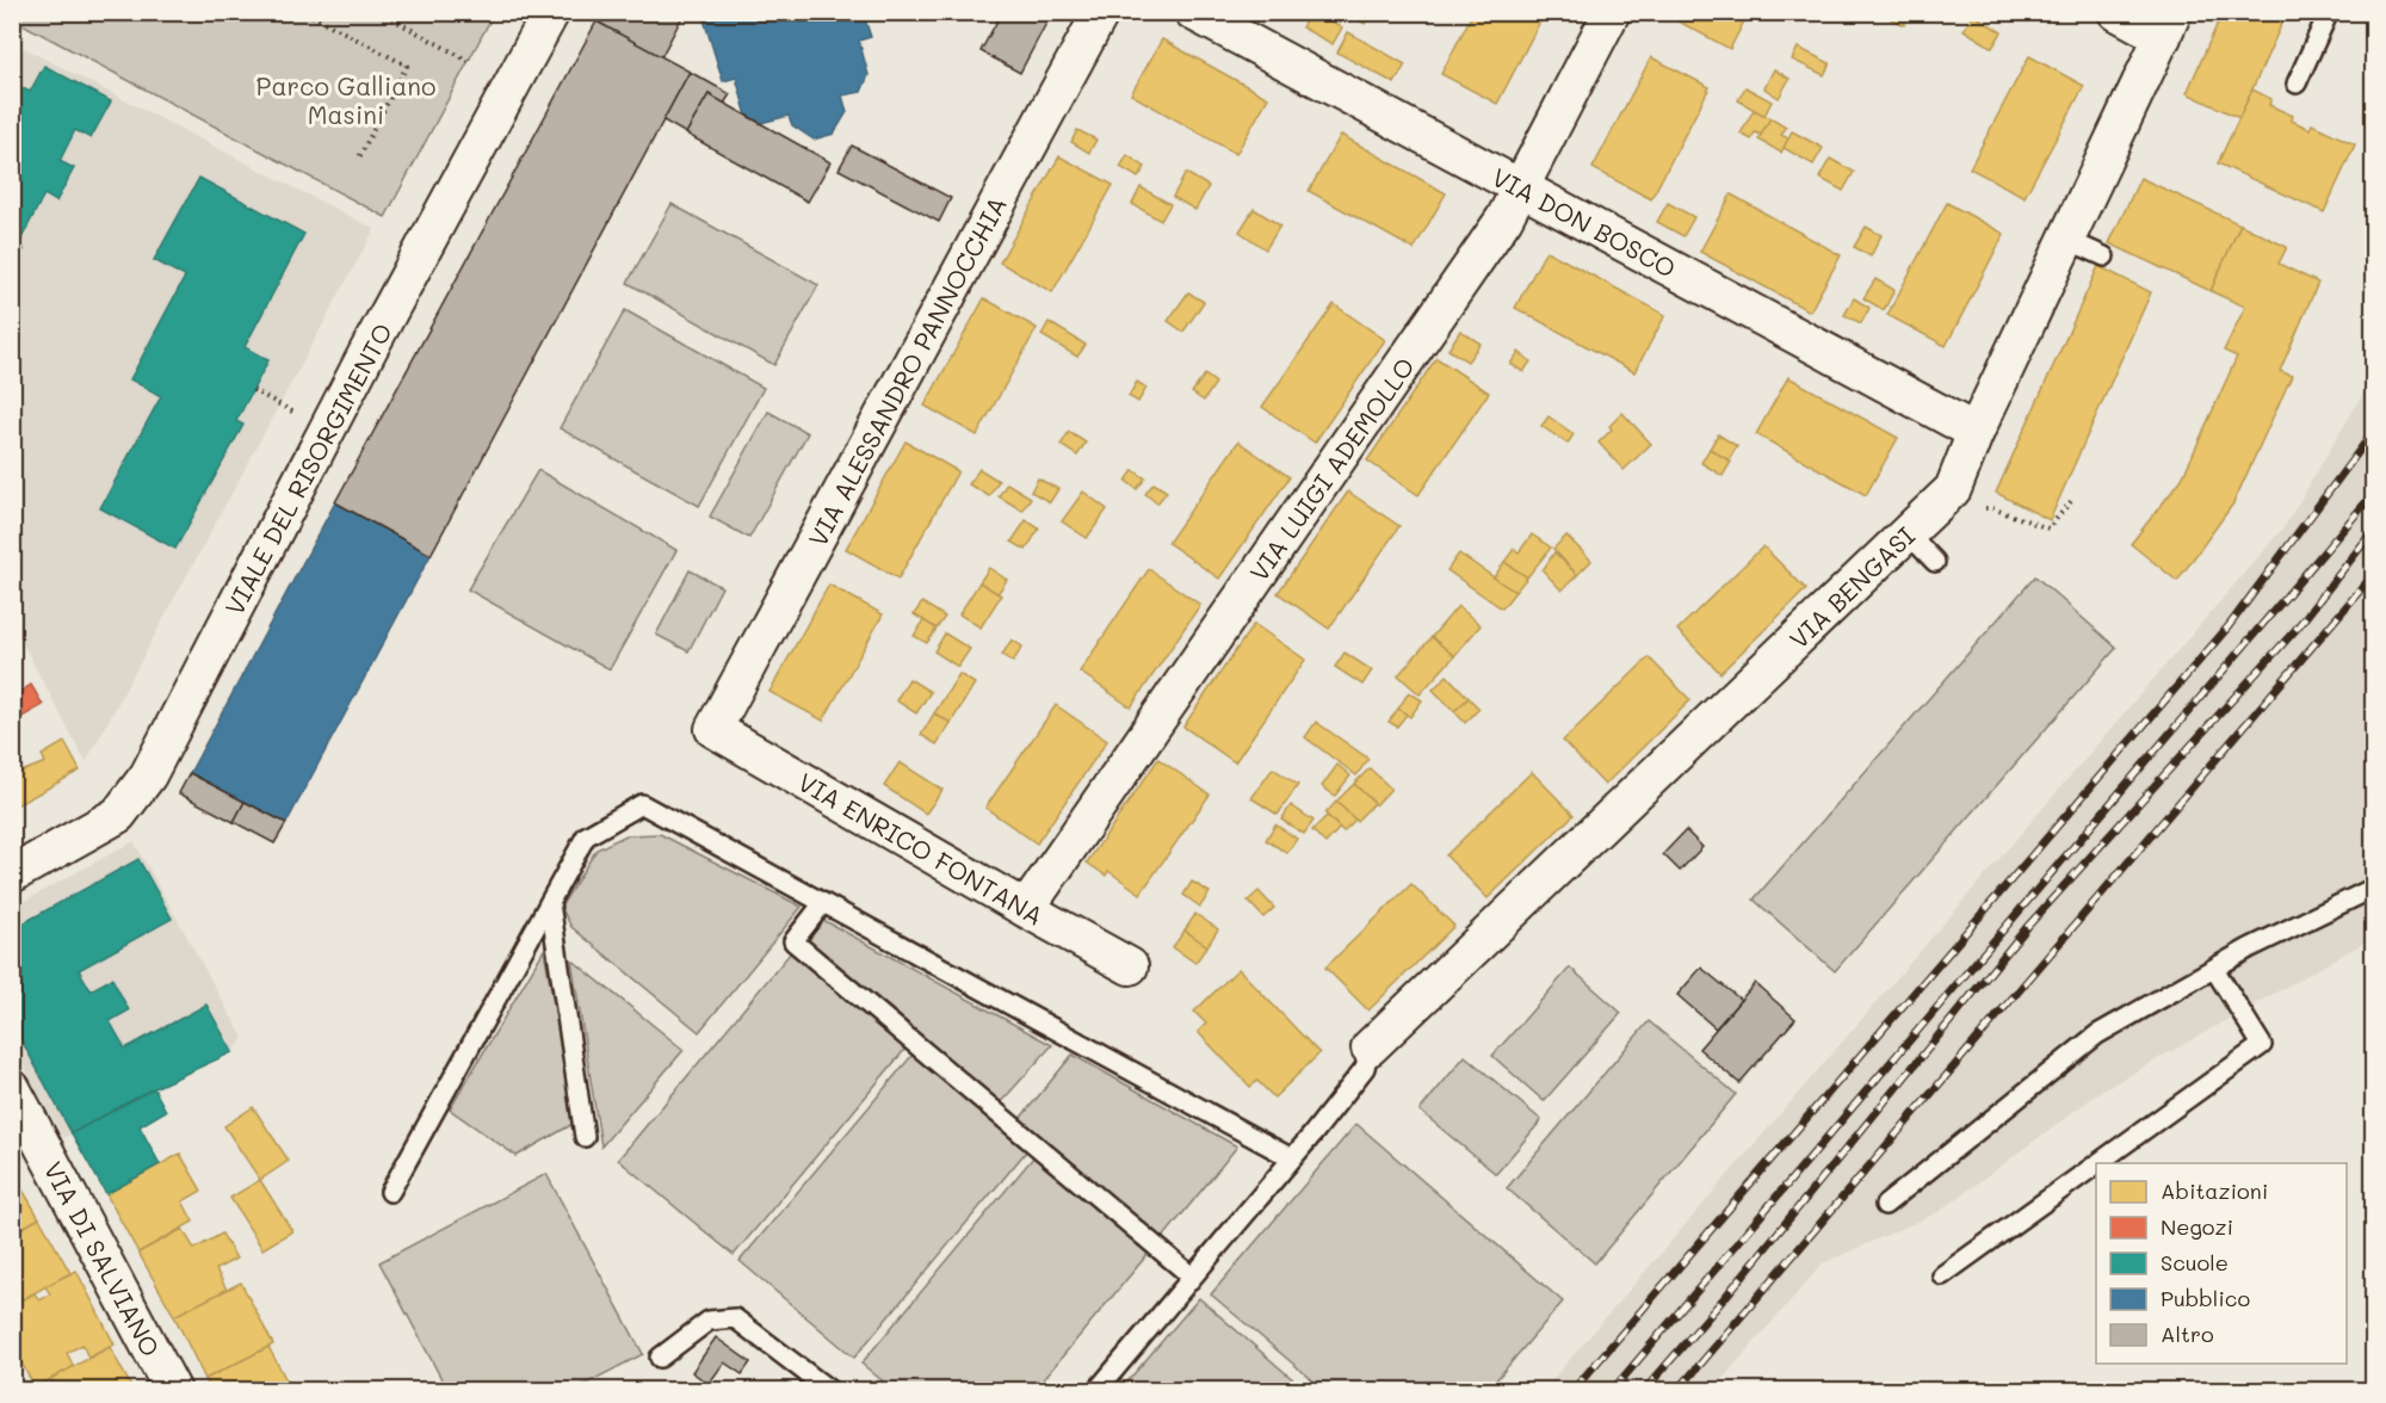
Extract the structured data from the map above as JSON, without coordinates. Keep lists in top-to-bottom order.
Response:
{
  "streets": {
    "street": [
      "VIA DON BOSCO",
      "VIA ALESSANDRO PANNOCCHIA",
      "VIALE DEL RISORGIMENTO",
      "VIA LUIGI ADEMOLLO",
      "VIA BENGASI",
      "VIA ENRICO FONTANA",
      "VIA DI SALVIANO"
    ]
  },
  "crossings": [
    ["VIA DON BOSCO", "VIA LUIGI ADEMOLLO"],
    ["VIA DON BOSCO", "VIA BENGASI"],
    ["VIA ALESSANDRO PANNOCCHIA", "VIA ENRICO FONTANA"],
    ["VIA LUIGI ADEMOLLO", "VIA ENRICO FONTANA"]
  ],
  "parks": ["Parco Galliano Masini"],
  "legend": [
    "Abitazioni",
    "Negozi",
    "Scuole",
    "Pubblico",
    "Altro"
  ]
}
